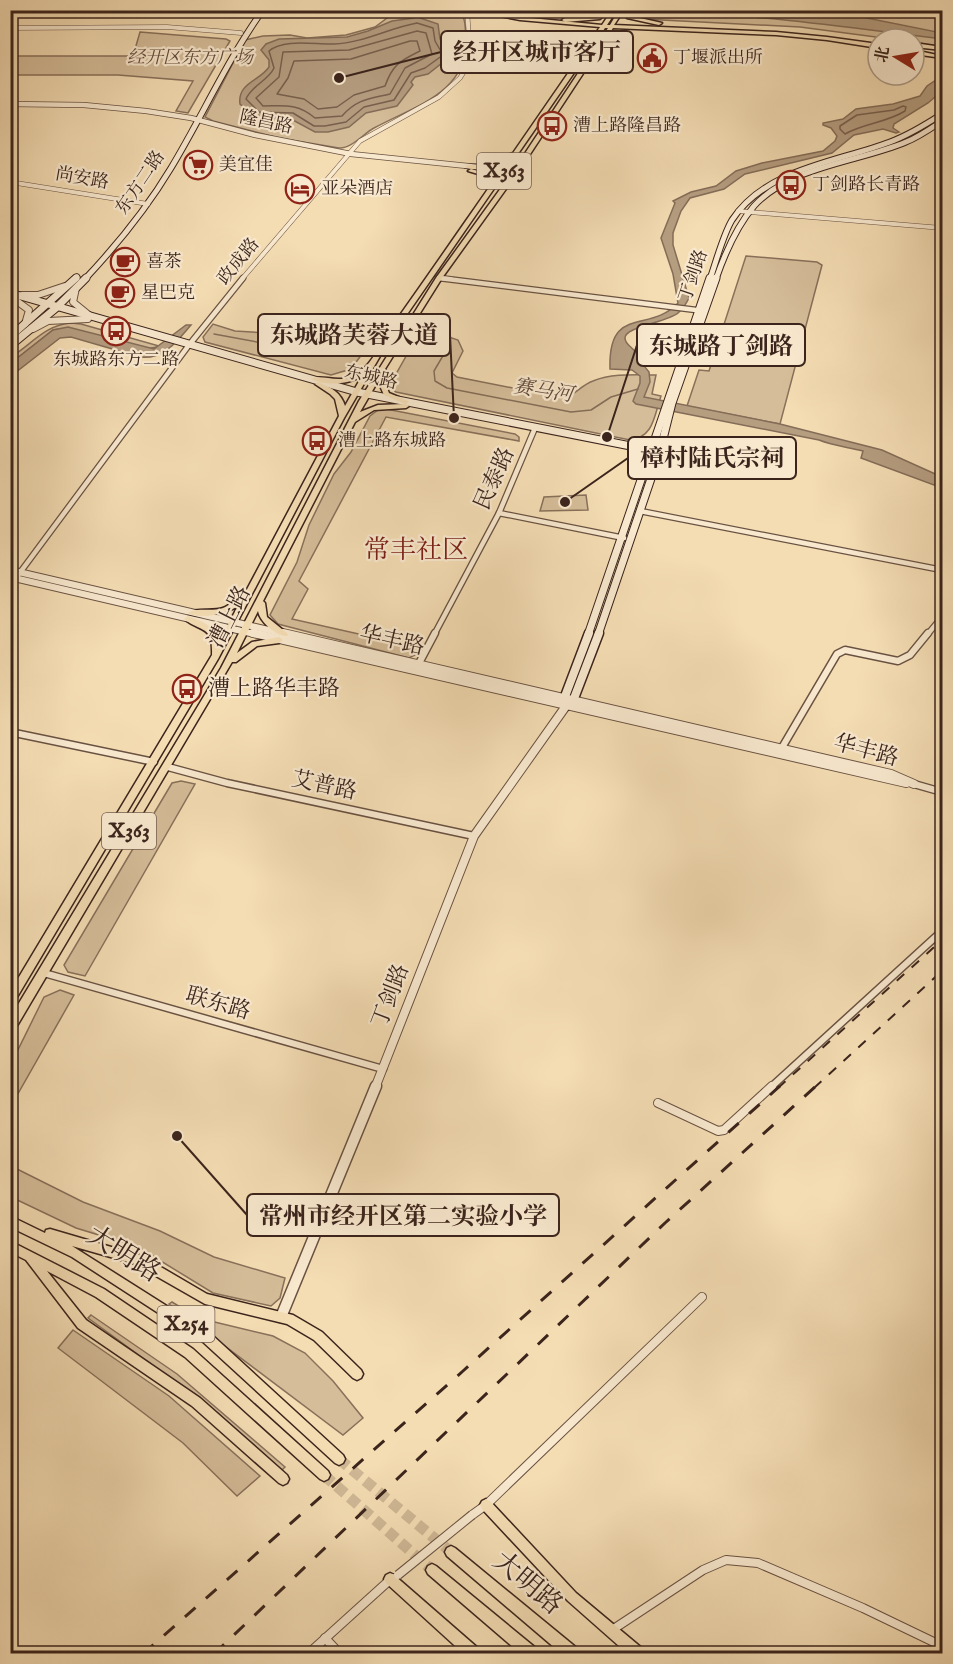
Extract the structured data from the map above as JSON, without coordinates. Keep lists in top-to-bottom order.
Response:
{
  "streets": {
    "main road": [
      "X363",
      "东方二路",
      "丁剑路",
      "东城路",
      "漕上路",
      "大明路",
      "X254"
    ],
    "street": [
      "隆昌路",
      "尚安路",
      "政成路",
      "民泰路",
      "华丰路",
      "艾普路",
      "联东路"
    ]
  },
  "crossings": [
    ["隆昌路", "X363"],
    ["隆昌路", "东方二路"],
    ["隆昌路", "政成路"],
    ["X363", "漕上路"],
    ["尚安路", "东方二路"],
    ["东方二路", "东城路"],
    ["政成路", "东城路"],
    ["政成路", "华丰路"],
    ["丁剑路", "东城路"],
    ["丁剑路", "华丰路"],
    ["丁剑路", "艾普路"],
    ["丁剑路", "联东路"],
    ["东城路", "民泰路"],
    ["东城路", "漕上路"],
    ["民泰路", "华丰路"],
    ["漕上路", "华丰路"],
    ["漕上路", "艾普路"],
    ["漕上路", "联东路"]
  ],
  "districts": ["常丰社区"],
  "water": ["赛马河"],
  "parks": ["经开区东方广场"],
  "places": {
    "public building": ["丁堰派出所"],
    "other": [
      "经开区城市客厅",
      "东城路芙蓉大道",
      "东城路丁剑路",
      "樟村陆氏宗祠",
      "常州市经开区第二实验小学"
    ],
    "bus stop": [
      "漕上路隆昌路",
      "丁剑路长青路",
      "东城路东方二路",
      "漕上路东城路",
      "漕上路华丰路"
    ],
    "supermarket": ["美宜佳"],
    "hotel": ["亚朵酒店"],
    "cafe": ["喜茶", "星巴克"]
  },
  "north": "left"
}
